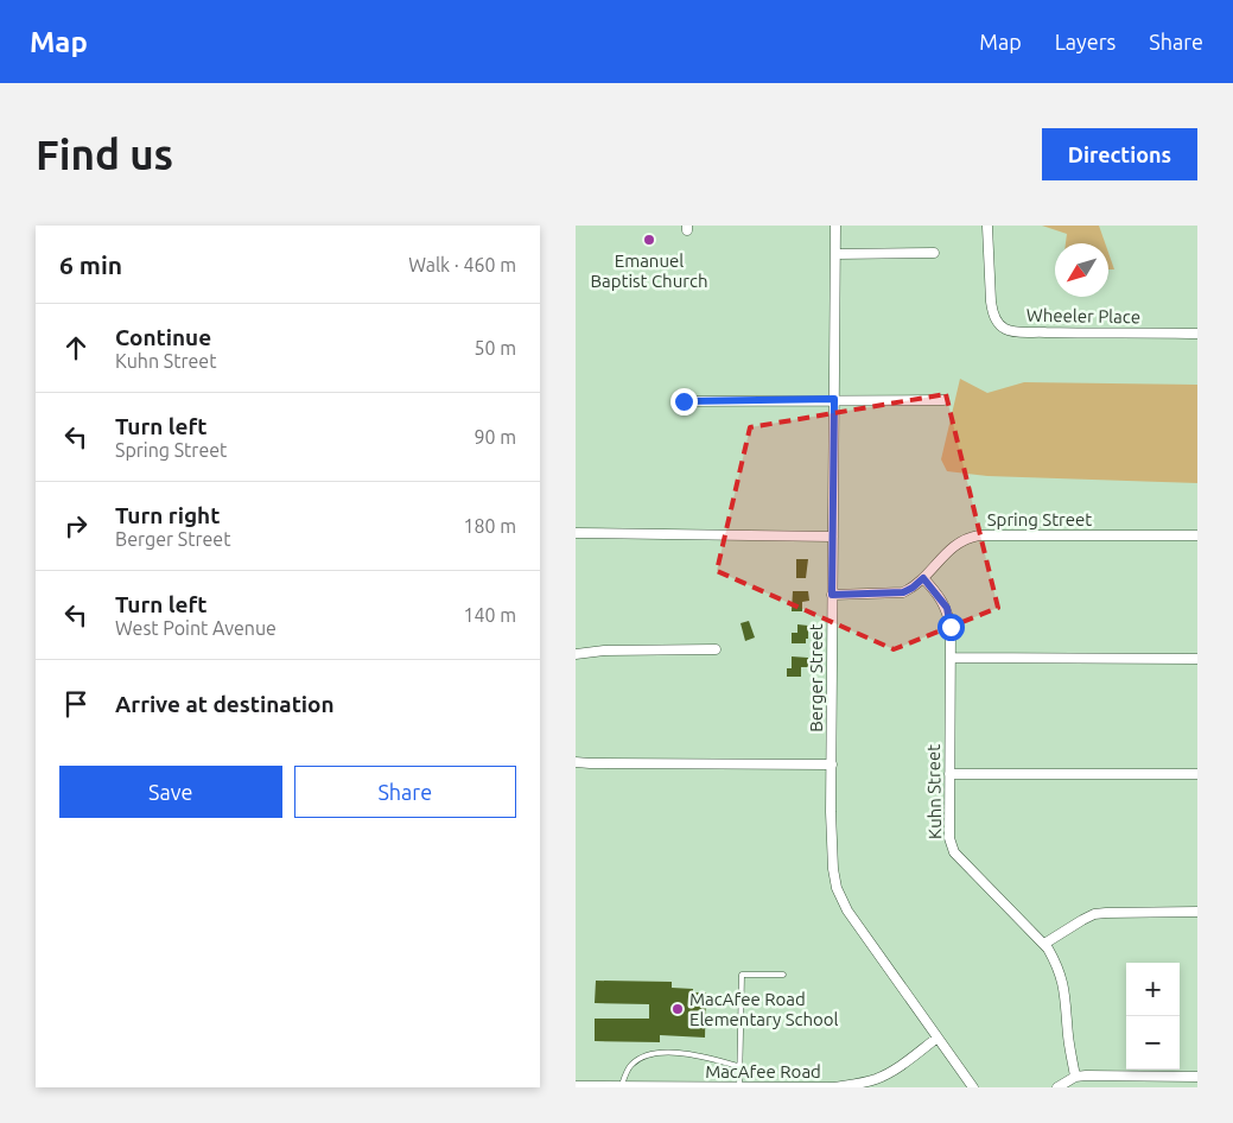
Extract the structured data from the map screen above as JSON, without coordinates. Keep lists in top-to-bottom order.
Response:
{
  "streets": {
    "street": [
      "Wheeler Place",
      "Spring Street",
      "Berger Street",
      "Kuhn Street",
      "MacAfee Road"
    ]
  },
  "crossings": [
    ["Spring Street", "Berger Street"],
    ["Spring Street", "Kuhn Street"],
    ["Berger Street", "MacAfee Road"]
  ],
  "places": ["Emanuel Baptist Church", "MacAfee Road Elementary School"],
  "north": "bottom left",
  "page": {
    "header": "Map",
    "nav": ["Map", "Layers", "Share"],
    "buttons": [
      "Directions",
      ["Save", "Share"]
    ],
    "title": "Find us",
    "heading": ["6 min", "Walk · 460 m"],
    "list": [
      ["Continue", "Kuhn Street", "50 m"],
      ["Turn left", "Spring Street", "90 m"],
      ["Turn right", "Berger Street", "180 m"],
      ["Turn left", "West Point Avenue", "140 m"],
      "Arrive at destination"
    ],
    "map_buttons": ["+", "−"]
  }
}
